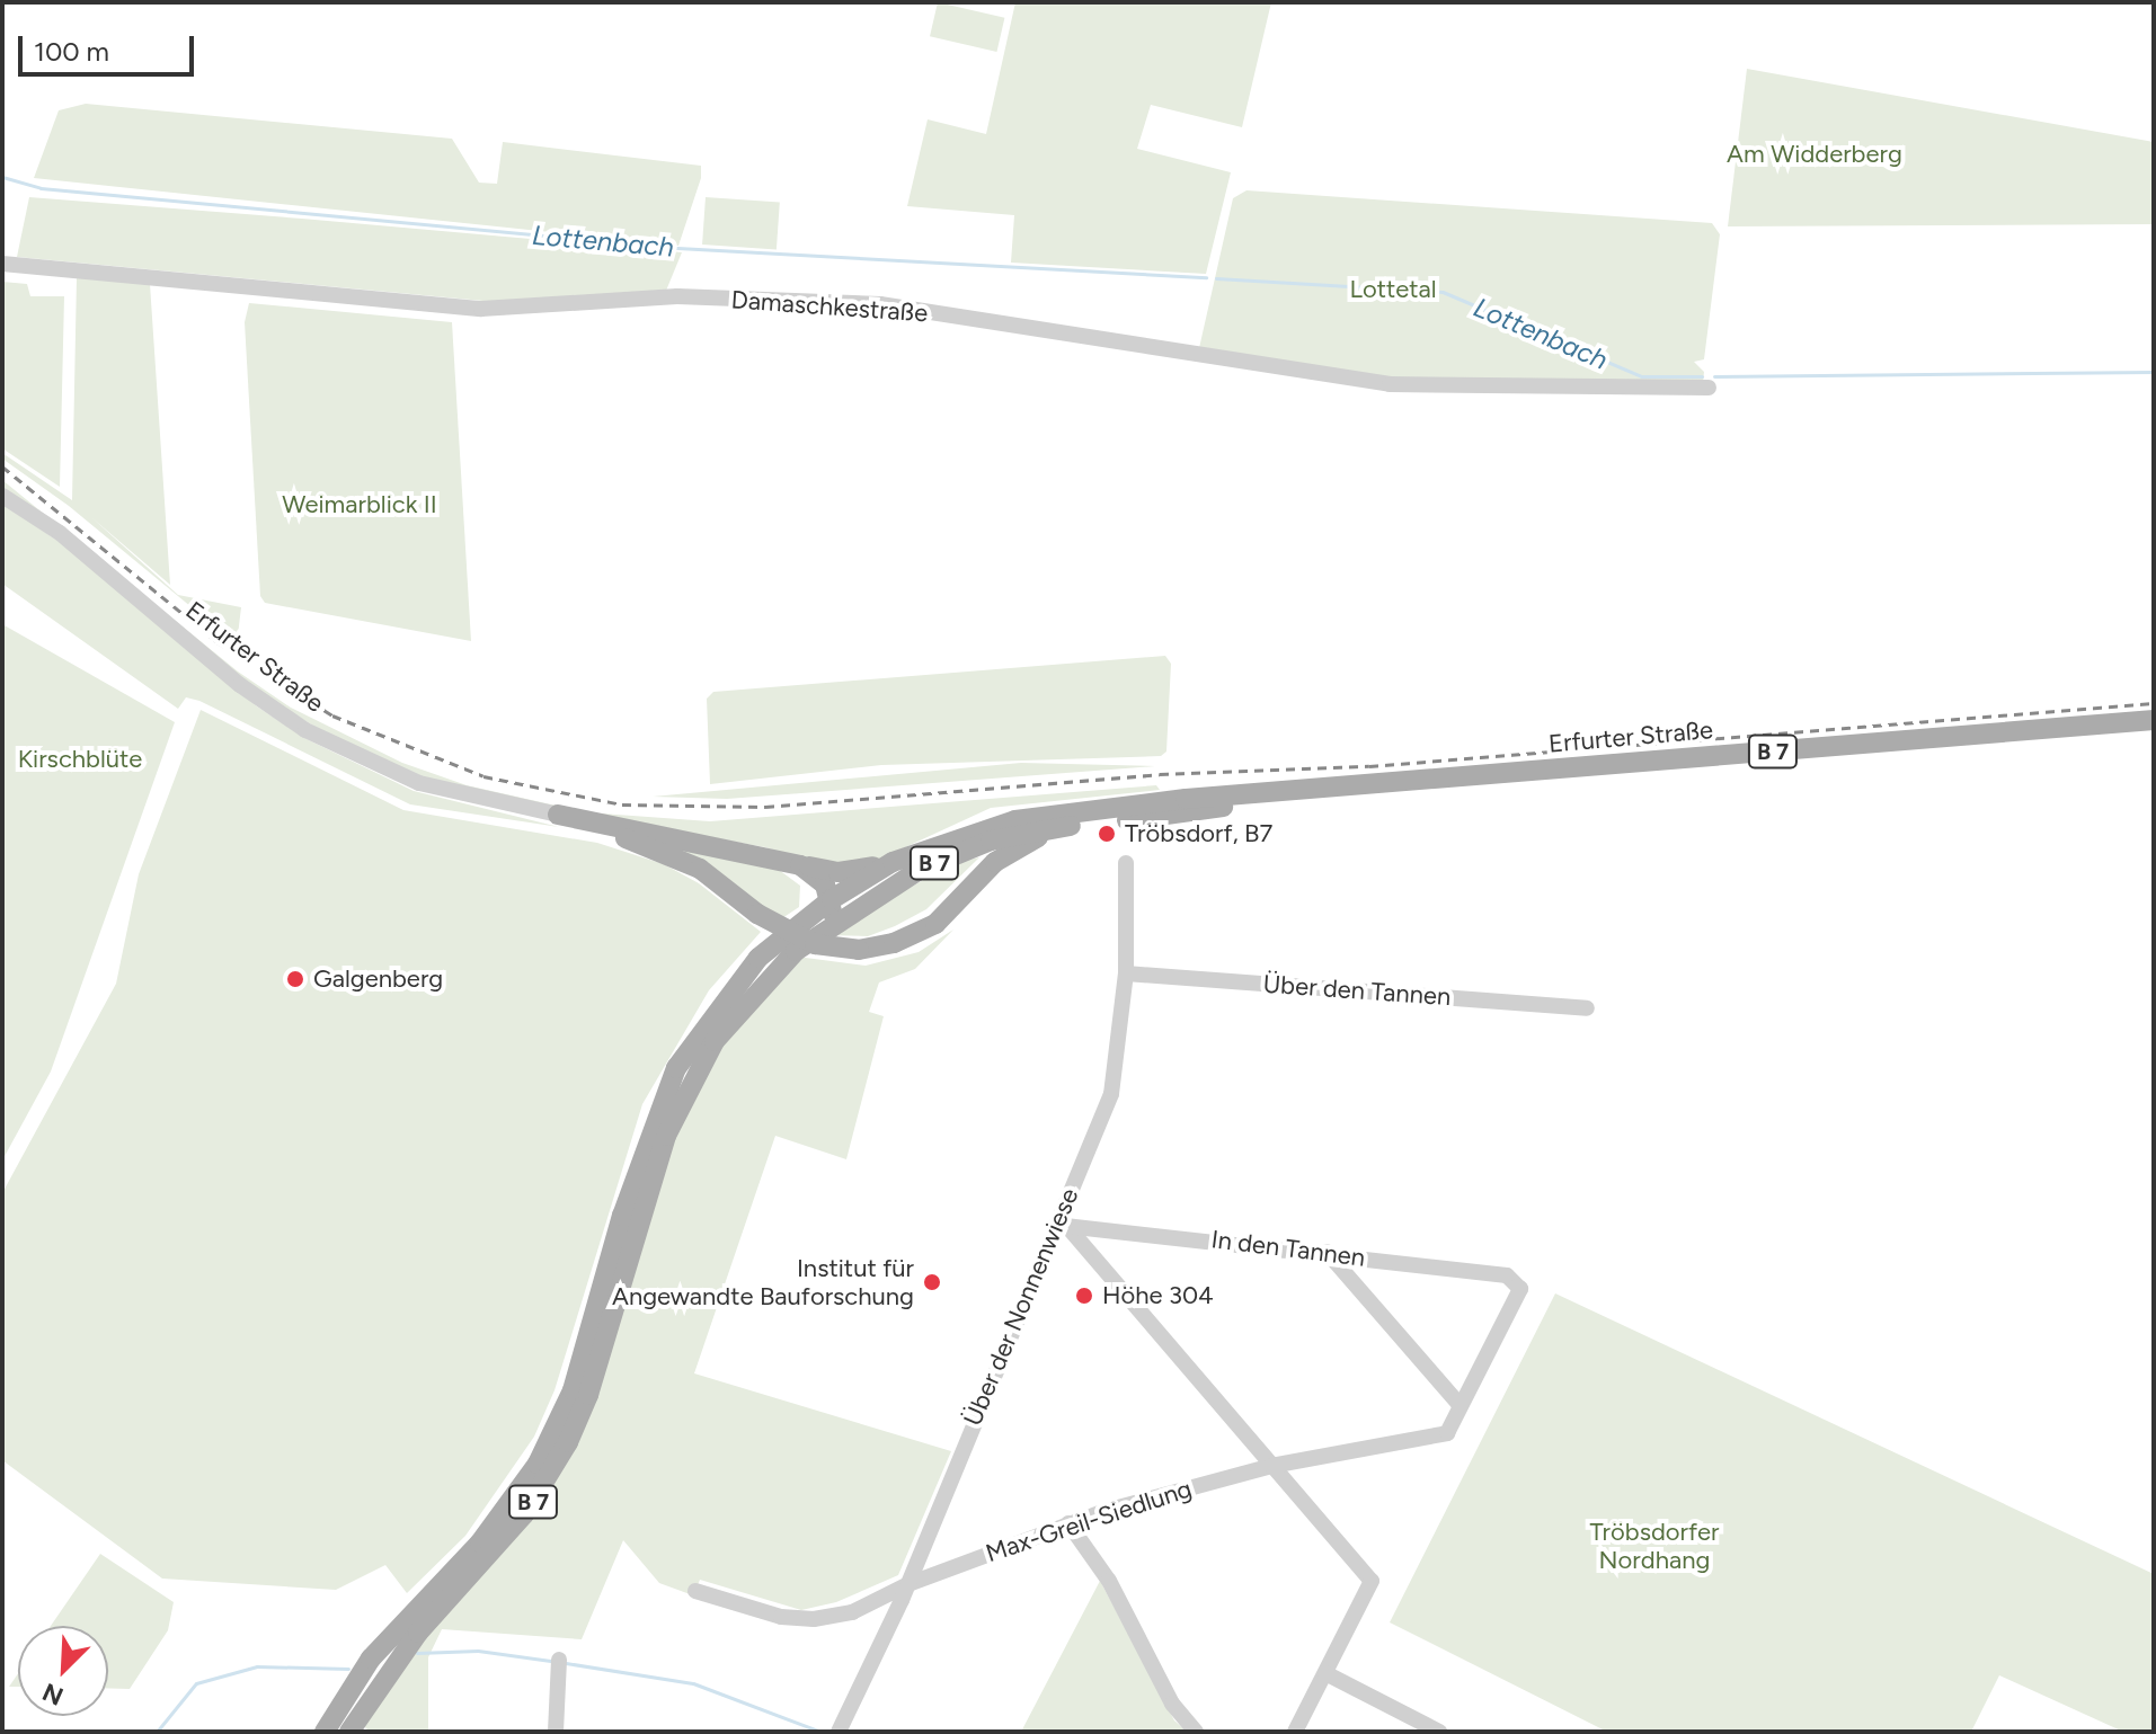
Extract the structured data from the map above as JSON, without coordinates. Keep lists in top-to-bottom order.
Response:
{
  "streets": {
    "main road": ["Erfurter Straße", "B 7"],
    "street": [
      "Damaschkestraße",
      "Über den Tannen",
      "In den Tannen",
      "Über der Nonnenwiese",
      "Max-Greil-Siedlung"
    ]
  },
  "crossings": [
    ["Erfurter Straße", "B 7"],
    ["Über den Tannen", "Über der Nonnenwiese"],
    ["In den Tannen", "Über der Nonnenwiese"],
    ["In den Tannen", "Max-Greil-Siedlung"],
    ["Über der Nonnenwiese", "Max-Greil-Siedlung"]
  ],
  "water": ["Lottenbach"],
  "parks": [
    "Am Widderberg",
    "Lottetal",
    "Weimarblick II",
    "Kirschblüte",
    "Tröbsdorfer Nordhang"
  ],
  "places": [
    "Tröbsdorf, B7",
    "Galgenberg",
    "Institut für Angewandte Bauforschung",
    "Höhe 304"
  ],
  "scale_bar": "100 m",
  "north": "bottom left"
}
